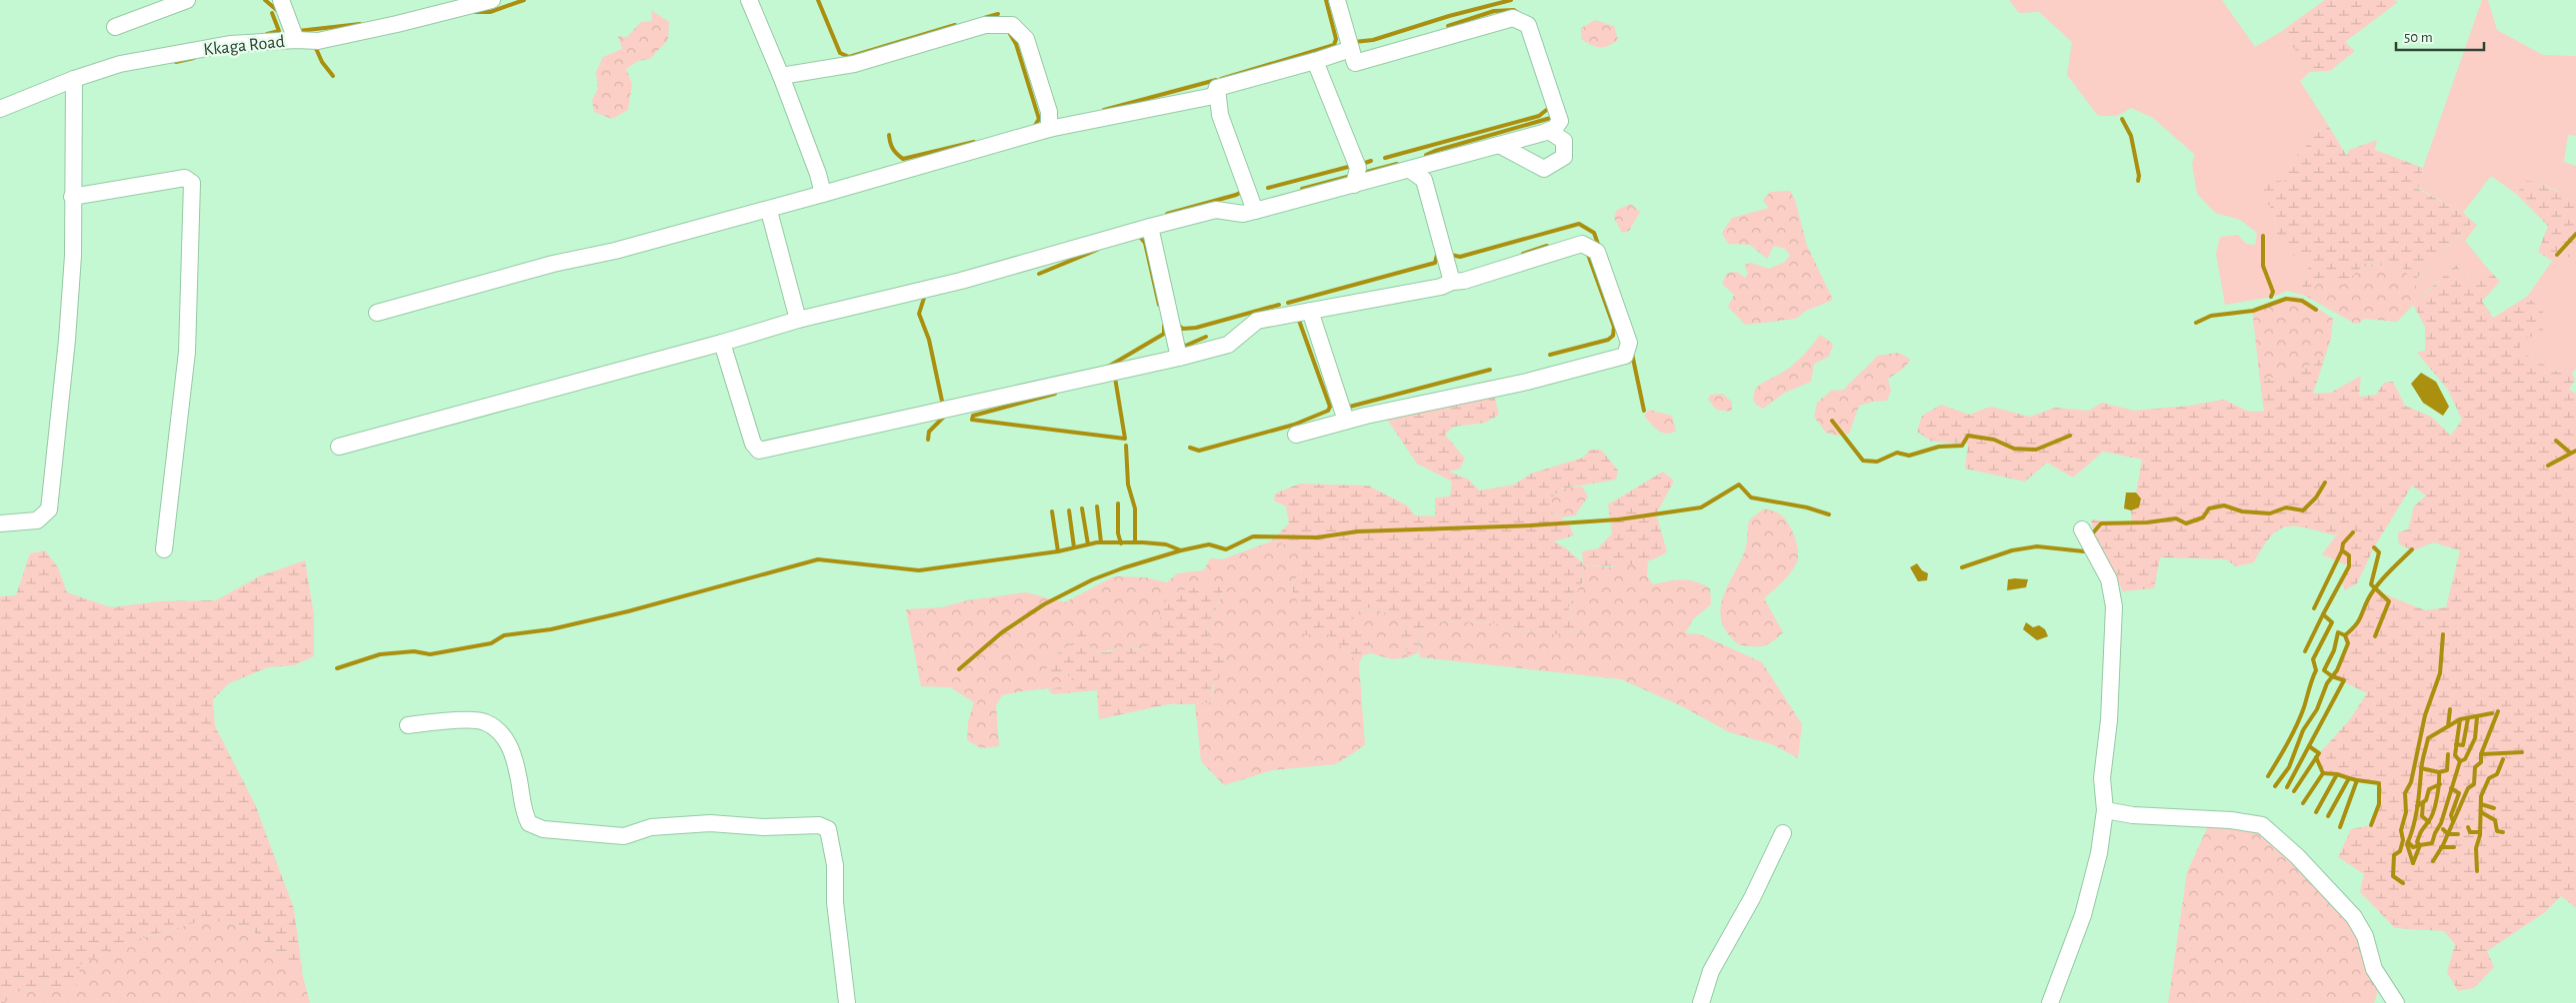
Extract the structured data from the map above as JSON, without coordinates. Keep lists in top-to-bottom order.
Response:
{
  "streets": {
    "street": ["Kkaga Road"]
  },
  "scale_bar": "50 m"
}
